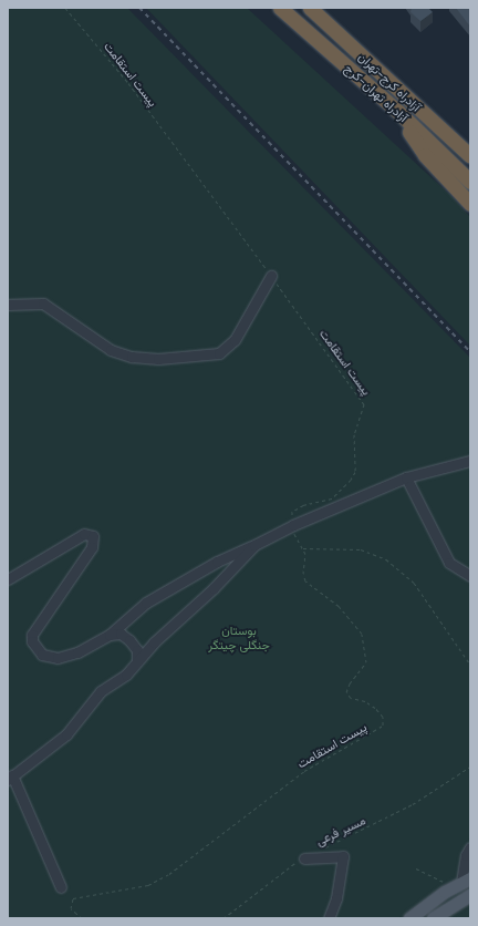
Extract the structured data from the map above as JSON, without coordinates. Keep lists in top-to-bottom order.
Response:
{
  "streets": {
    "highway": ["آزادراه کرج-تهران", "آزادراه تهران-کرج"],
    "path": ["پیست استقامت", "مسیر فرعی"]
  },
  "parks": ["بوستان جنگلی چیتگر"]
}
